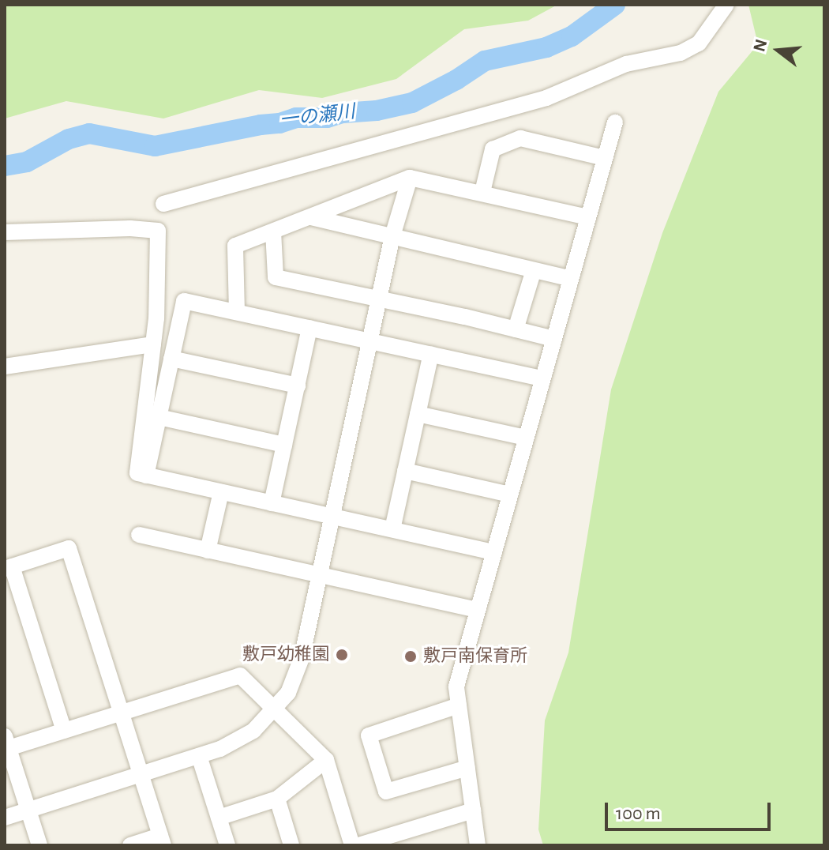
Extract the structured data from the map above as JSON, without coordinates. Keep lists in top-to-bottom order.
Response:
{
  "water": ["一の瀬川"],
  "places": ["敷戸幼稚園", "敷戸南保育所"],
  "scale_bar": "100 m",
  "north": "left"
}
